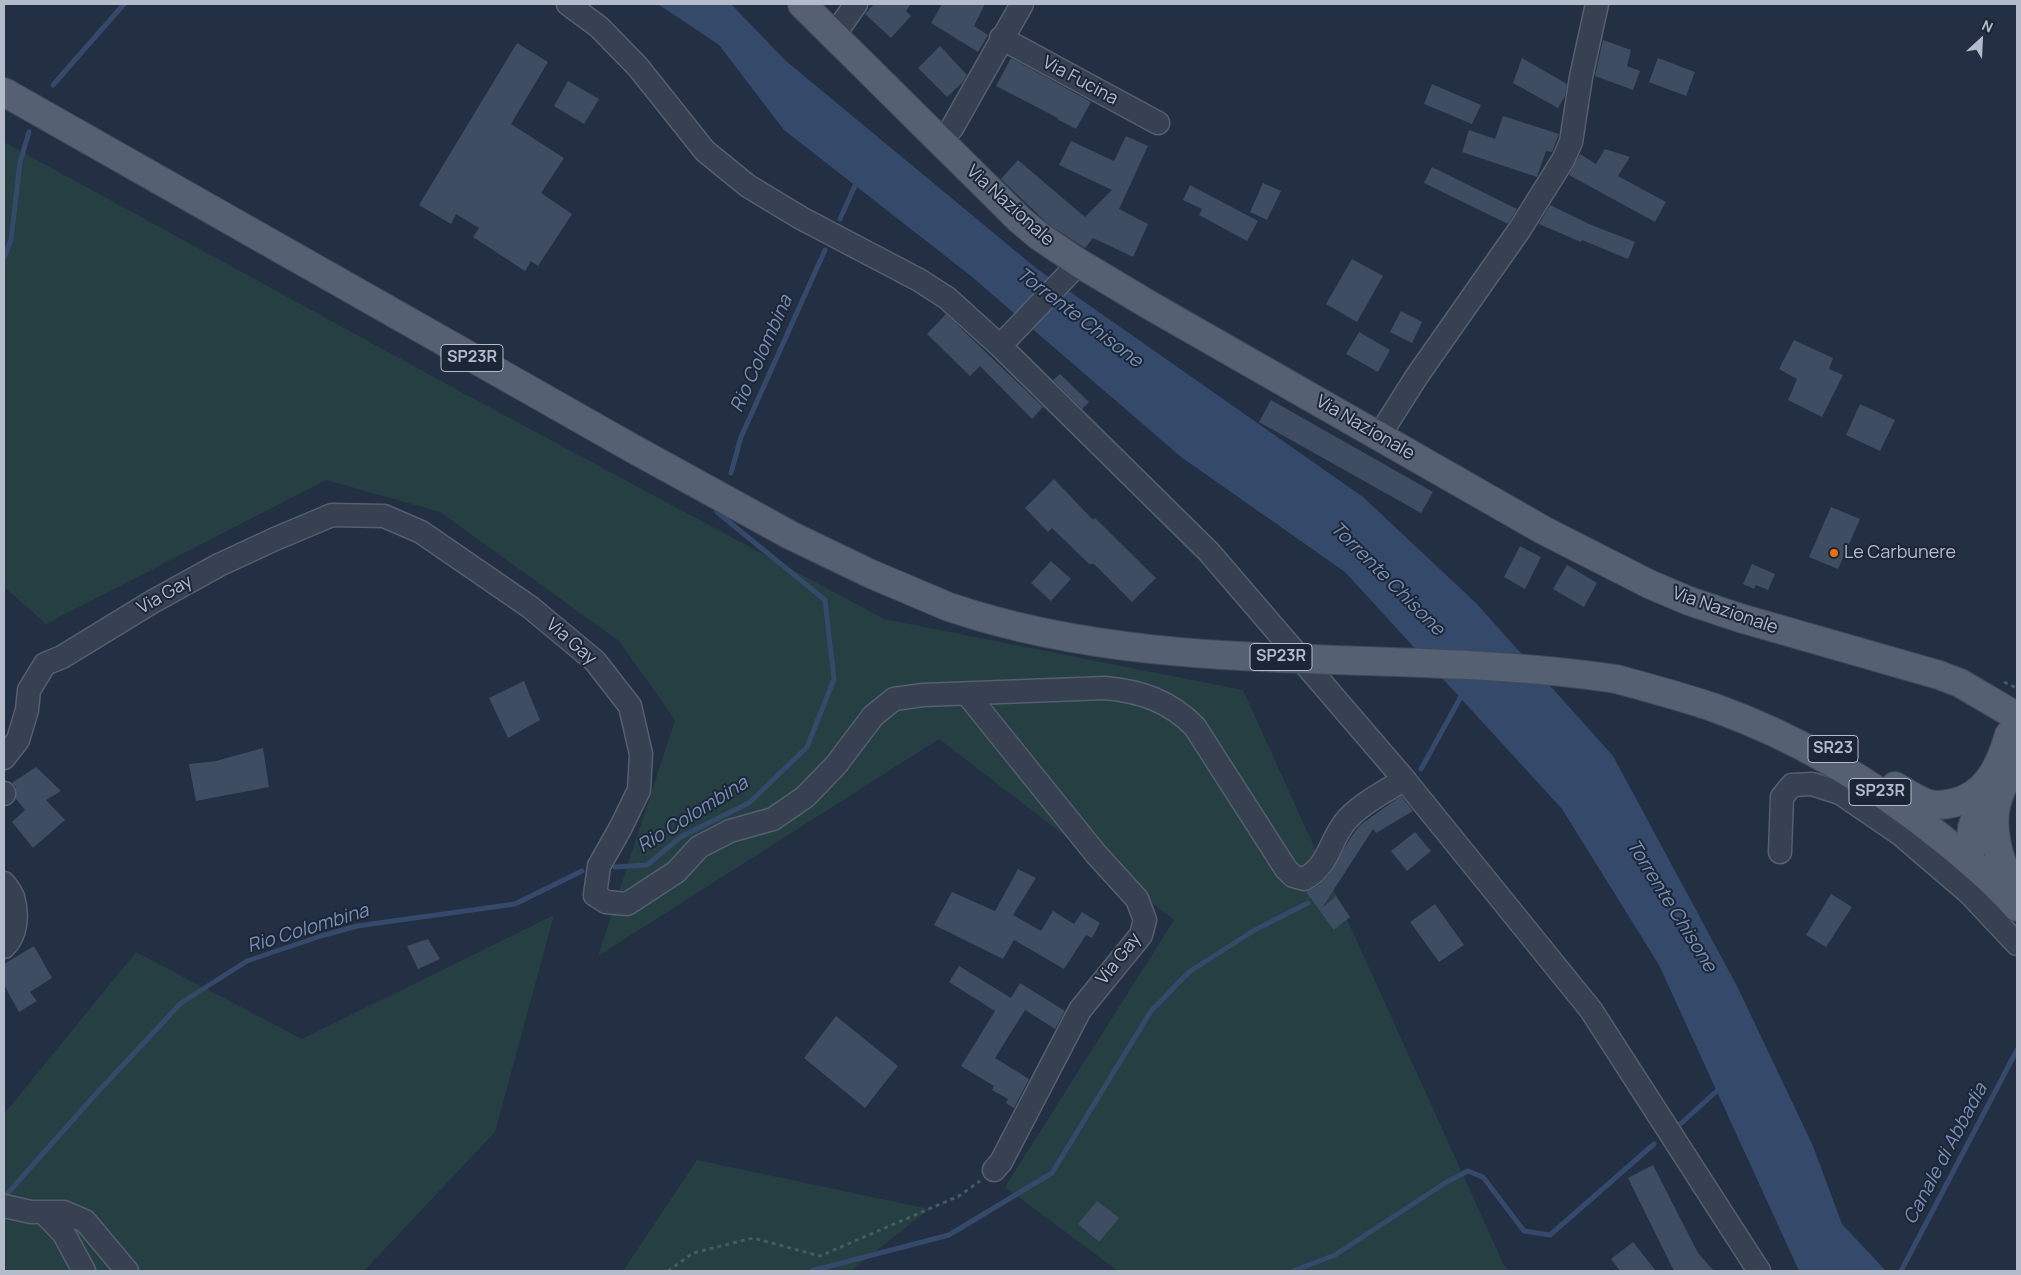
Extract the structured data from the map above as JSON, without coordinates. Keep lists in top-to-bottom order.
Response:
{
  "streets": {
    "main road": ["Via Nazionale", "SP23R", "SR23"],
    "street": ["Via Fucina", "Via Gay"]
  },
  "crossings": [
    ["Via Nazionale", "SR23"],
    ["SP23R", "SR23"]
  ],
  "water": ["Torrente Chisone", "Rio Colombina", "Canale di Abbadia"],
  "places": ["Le Carbunere"],
  "north": "top right"
}
